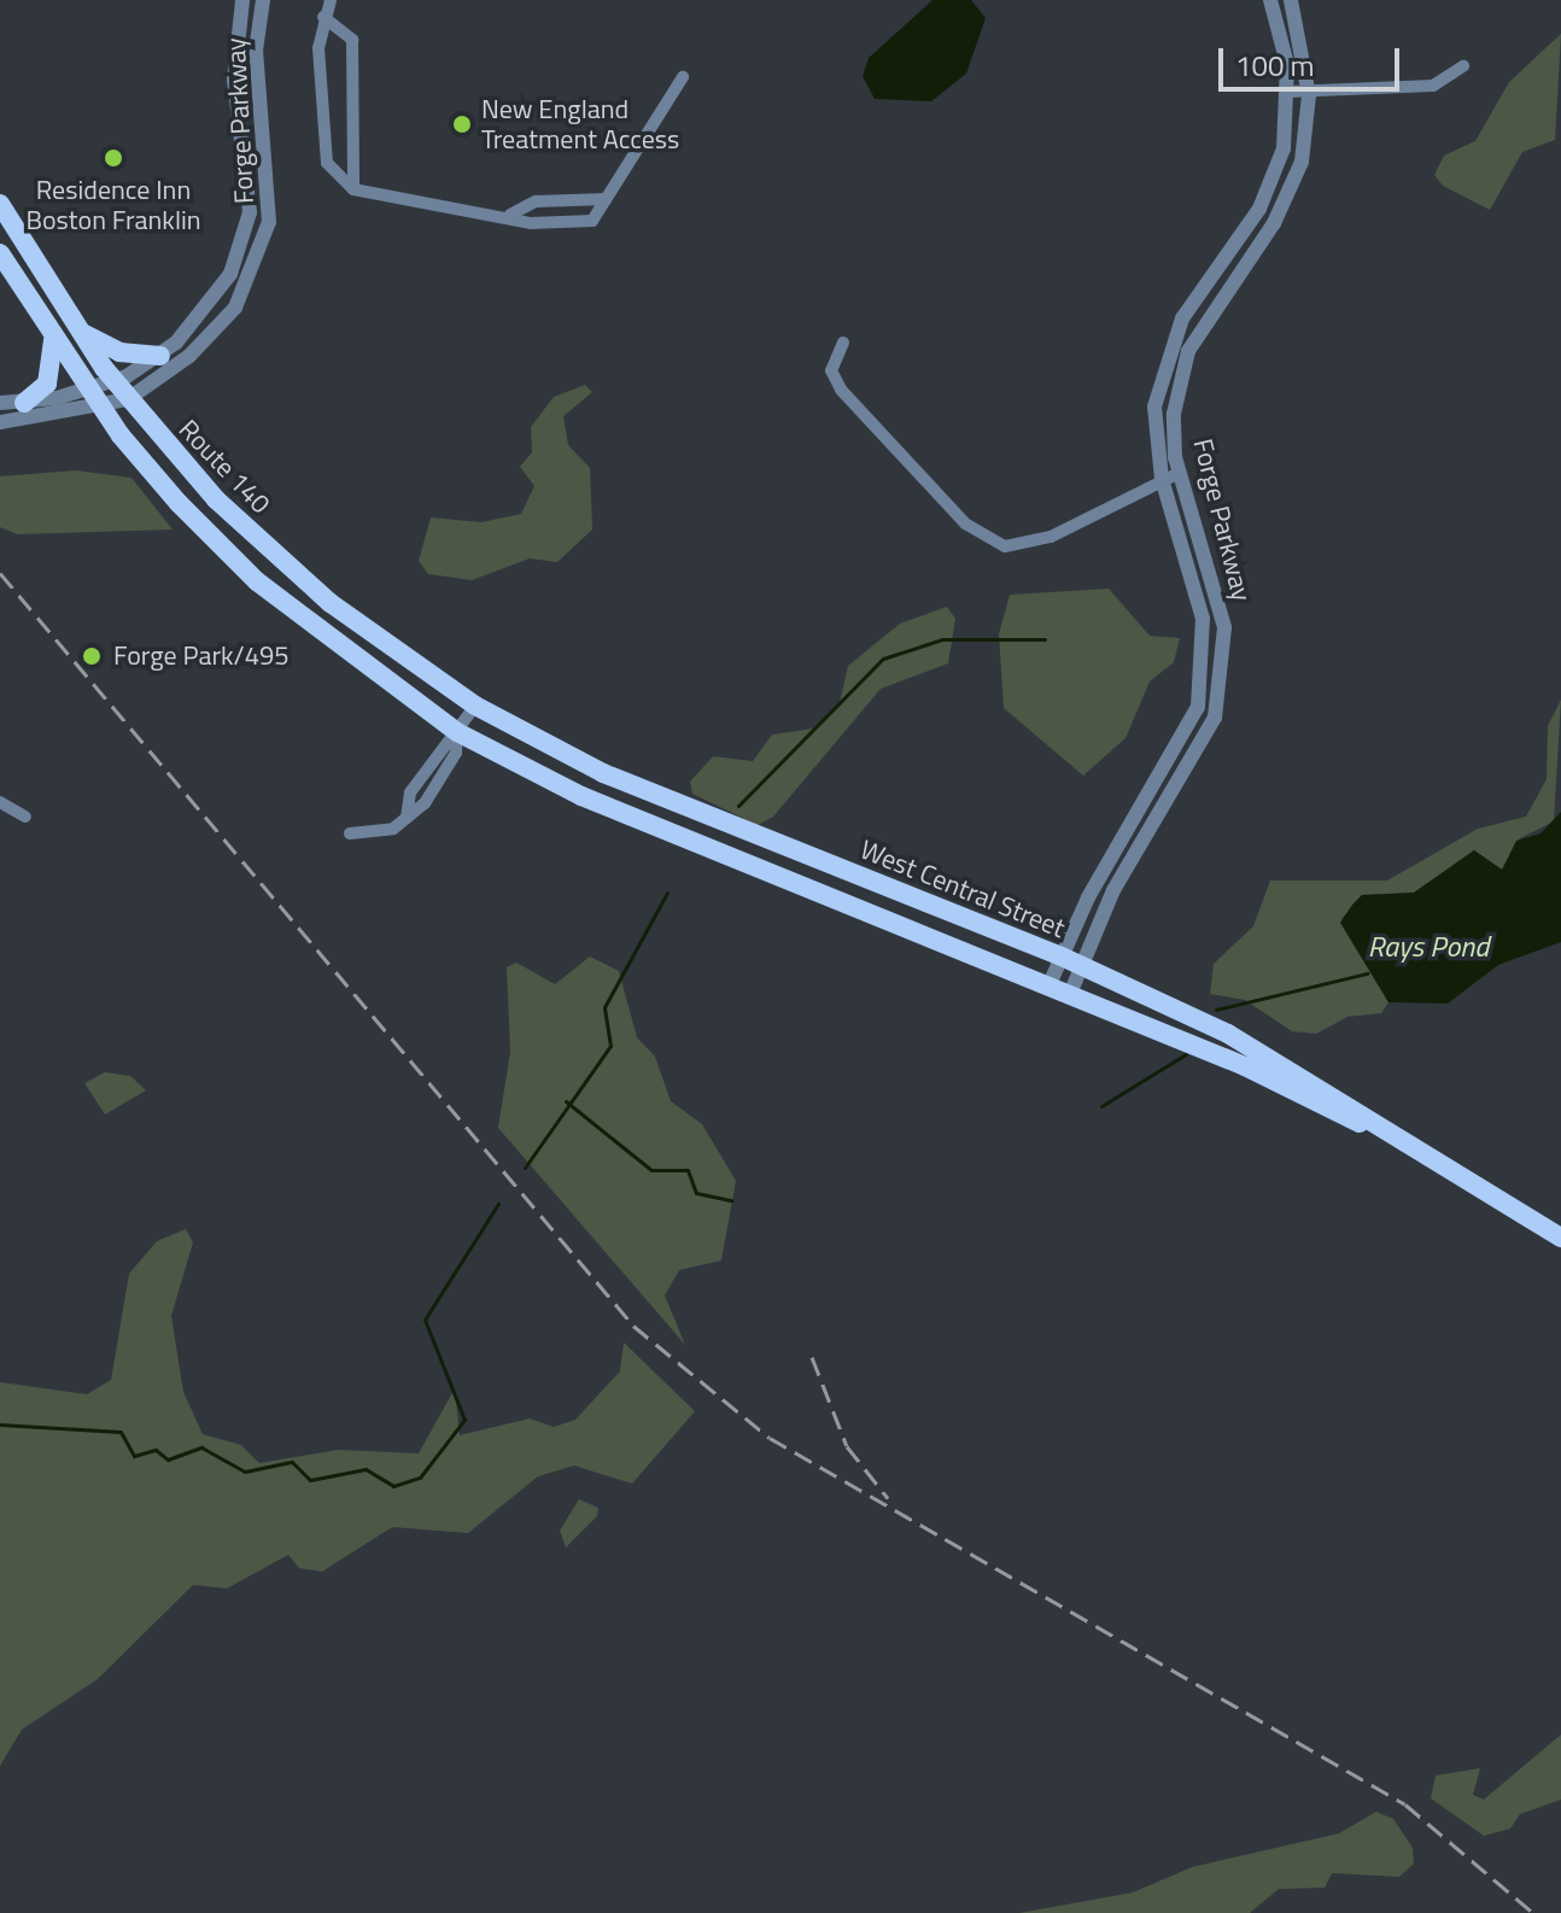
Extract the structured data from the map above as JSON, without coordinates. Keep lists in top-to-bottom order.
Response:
{
  "streets": {
    "main road": ["Route 140", "West Central Street"],
    "street": ["Forge Parkway"]
  },
  "crossings": [
    ["Forge Parkway", "Route 140"],
    ["Forge Parkway", "West Central Street"],
    ["Route 140", "West Central Street"]
  ],
  "water": ["Rays Pond"],
  "places": ["New England Treatment Access", "Residence Inn Boston Franklin", "Forge Park/495"],
  "scale_bar": "100 m"
}
